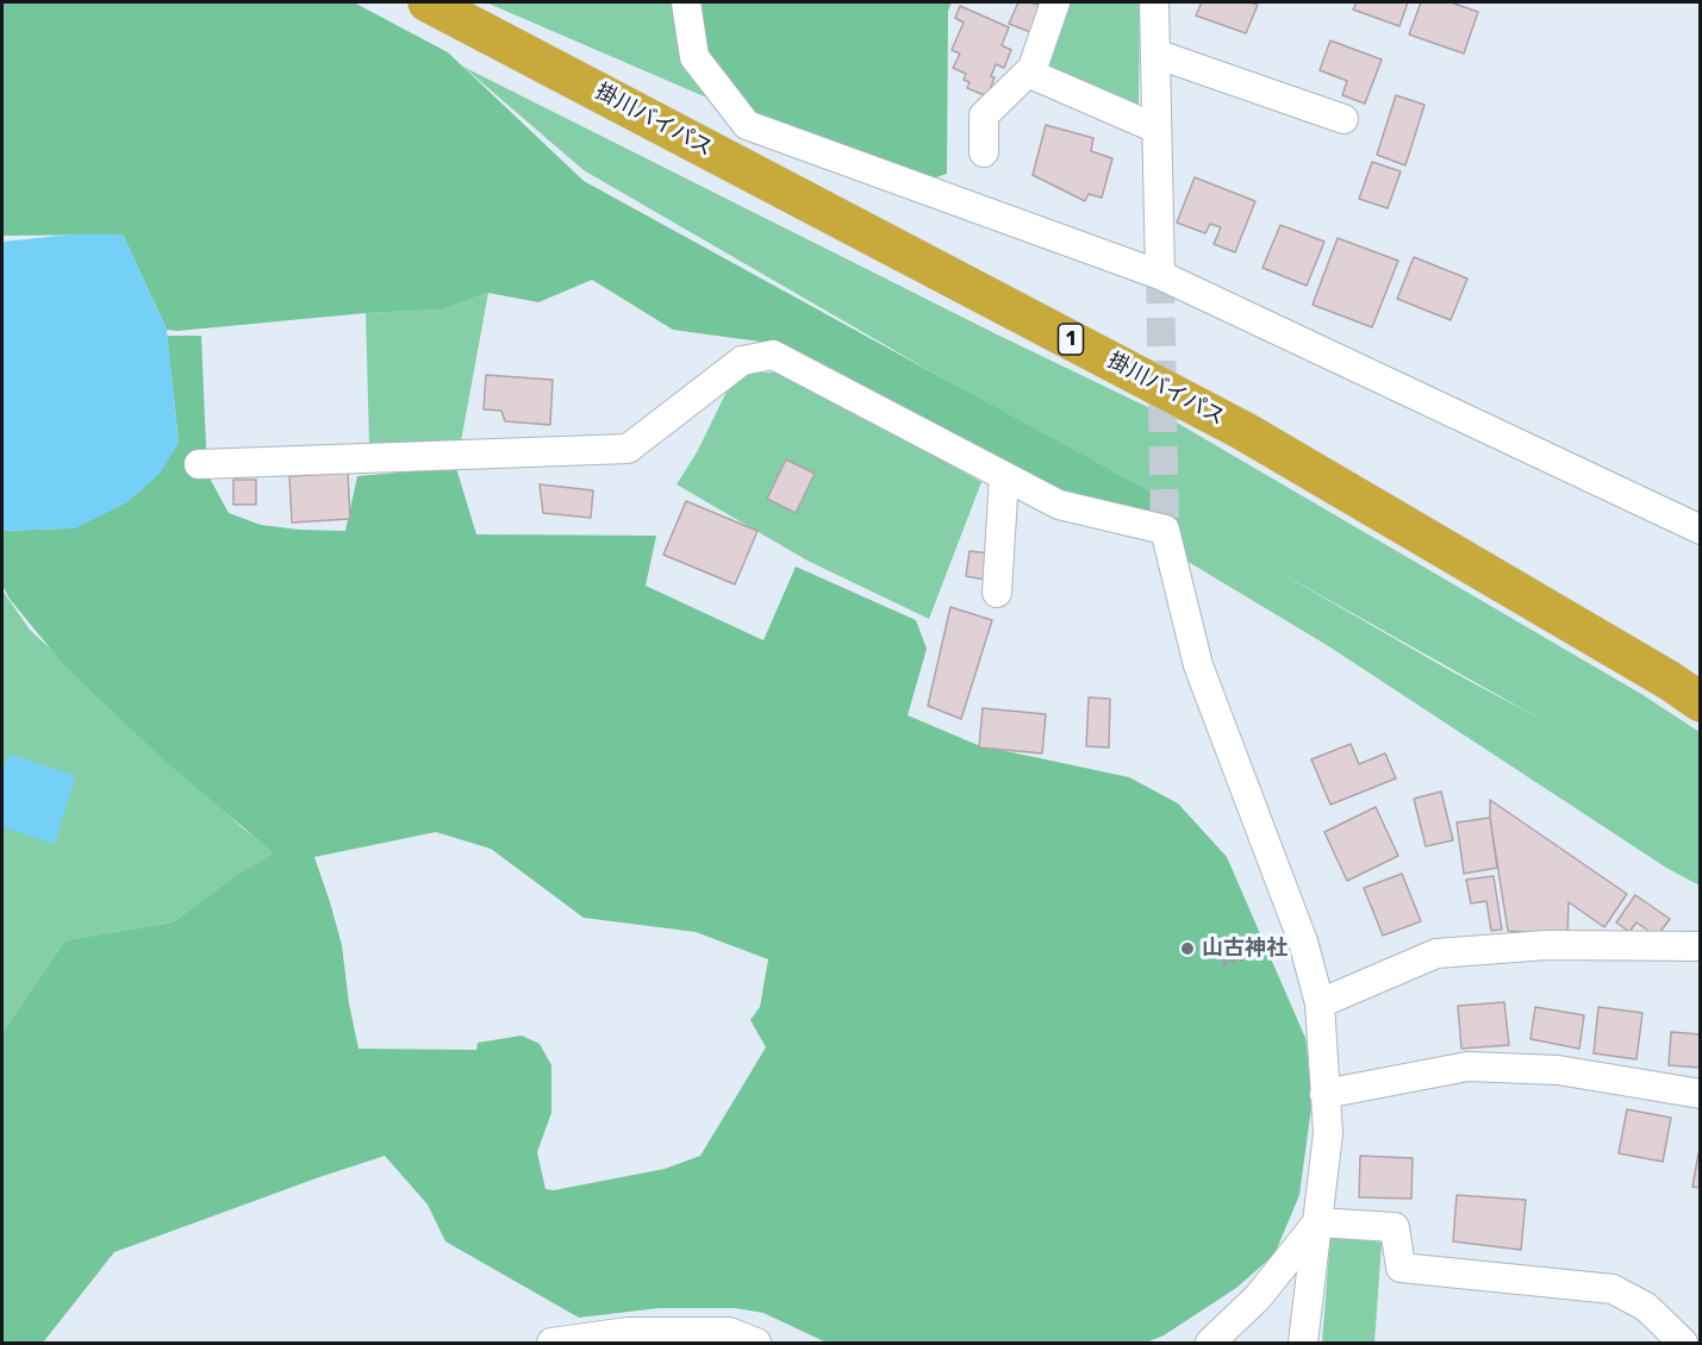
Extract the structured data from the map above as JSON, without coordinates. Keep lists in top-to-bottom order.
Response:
{
  "streets": {
    "highway": ["掛川バイパス", "1"]
  },
  "places": ["山古神社"]
}
